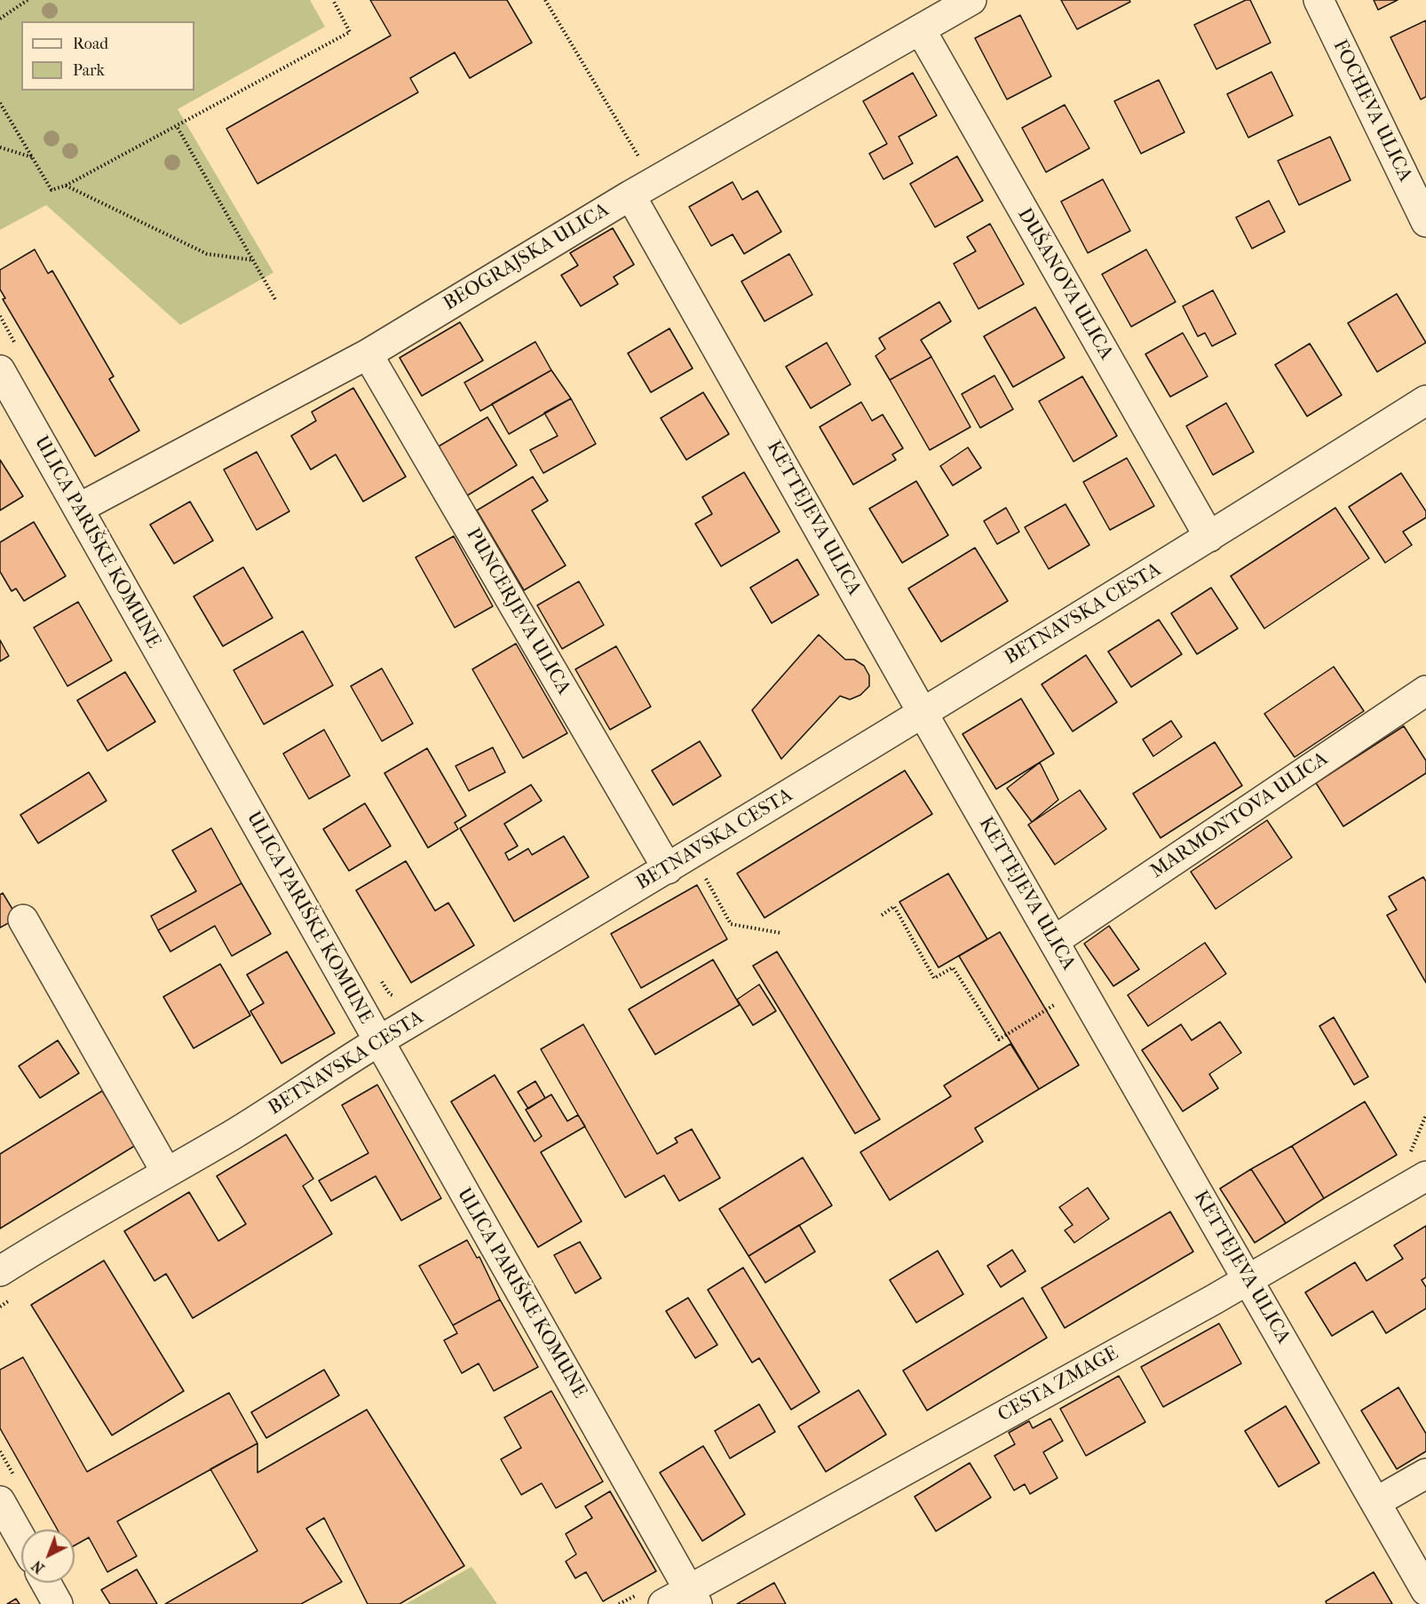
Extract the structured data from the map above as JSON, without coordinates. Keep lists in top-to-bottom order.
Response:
{
  "streets": {
    "street": [
      "FOCHEVA ULICA",
      "BEOGRAJSKA ULICA",
      "DUŠANOVA ULICA",
      "KETTEJEVA ULICA",
      "ULICA PARIŠKE KOMUNE",
      "PUNCERJEVA ULICA",
      "BETNAVSKA CESTA",
      "MARMONTOVA ULICA",
      "CESTA ZMAGE"
    ]
  },
  "crossings": [
    ["BEOGRAJSKA ULICA", "DUŠANOVA ULICA"],
    ["BEOGRAJSKA ULICA", "KETTEJEVA ULICA"],
    ["BEOGRAJSKA ULICA", "ULICA PARIŠKE KOMUNE"],
    ["BEOGRAJSKA ULICA", "PUNCERJEVA ULICA"],
    ["DUŠANOVA ULICA", "BETNAVSKA CESTA"],
    ["KETTEJEVA ULICA", "BETNAVSKA CESTA"],
    ["KETTEJEVA ULICA", "MARMONTOVA ULICA"],
    ["KETTEJEVA ULICA", "CESTA ZMAGE"],
    ["ULICA PARIŠKE KOMUNE", "BETNAVSKA CESTA"],
    ["ULICA PARIŠKE KOMUNE", "CESTA ZMAGE"],
    ["PUNCERJEVA ULICA", "BETNAVSKA CESTA"]
  ],
  "legend": ["Road", "Park"],
  "north": "bottom left"
}
